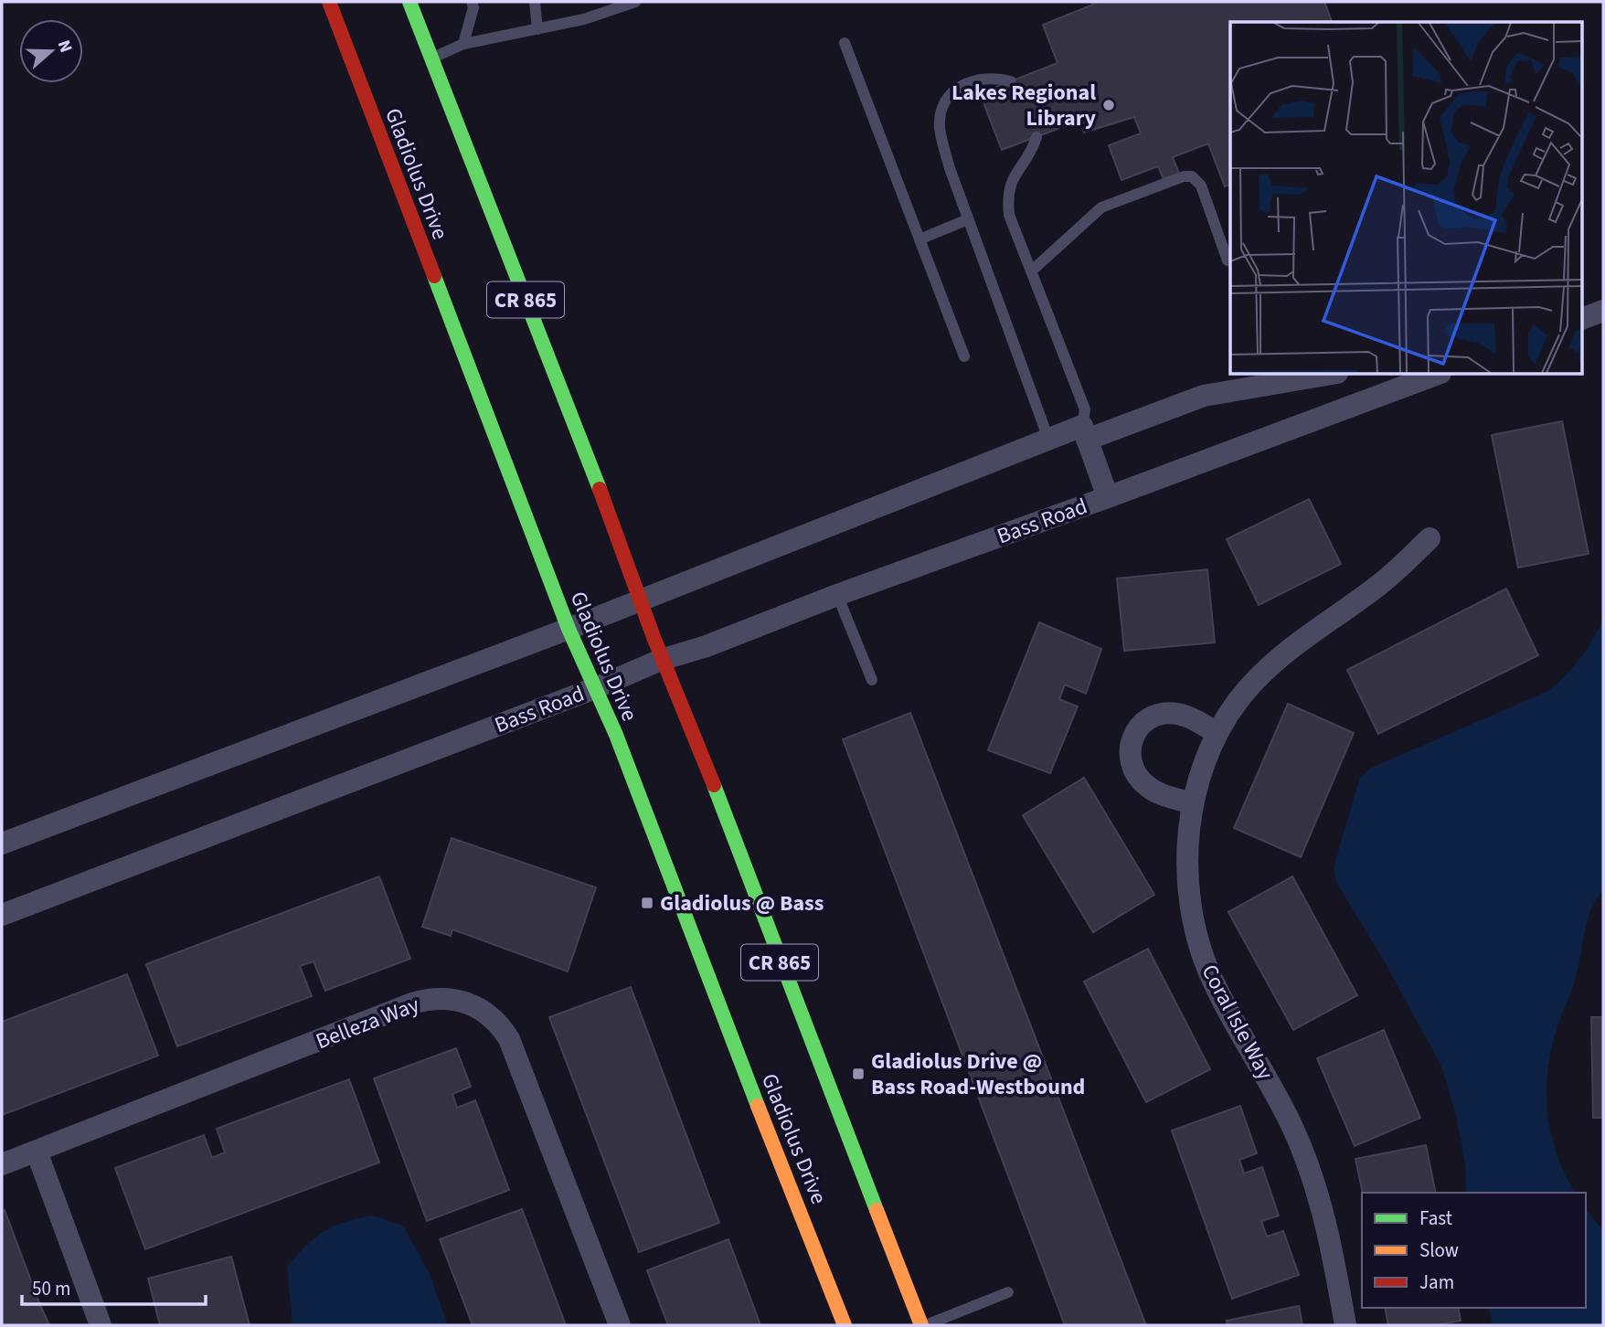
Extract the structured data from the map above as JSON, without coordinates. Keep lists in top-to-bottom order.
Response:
{
  "streets": {
    "main road": ["Gladiolus Drive", "CR 865"],
    "street": ["Bass Road", "Coral Isle Way", "Belleza Way"]
  },
  "crossings": [
    ["Gladiolus Drive", "Bass Road"],
    ["CR 865", "Bass Road"]
  ],
  "places": {
    "other": ["Lakes Regional Library"],
    "transit": ["Gladiolus @ Bass", "Gladiolus Drive @ Bass Road-Westbound"]
  },
  "legend": ["Fast", "Slow", "Jam"],
  "scale_bar": "50 m",
  "north": "right"
}
